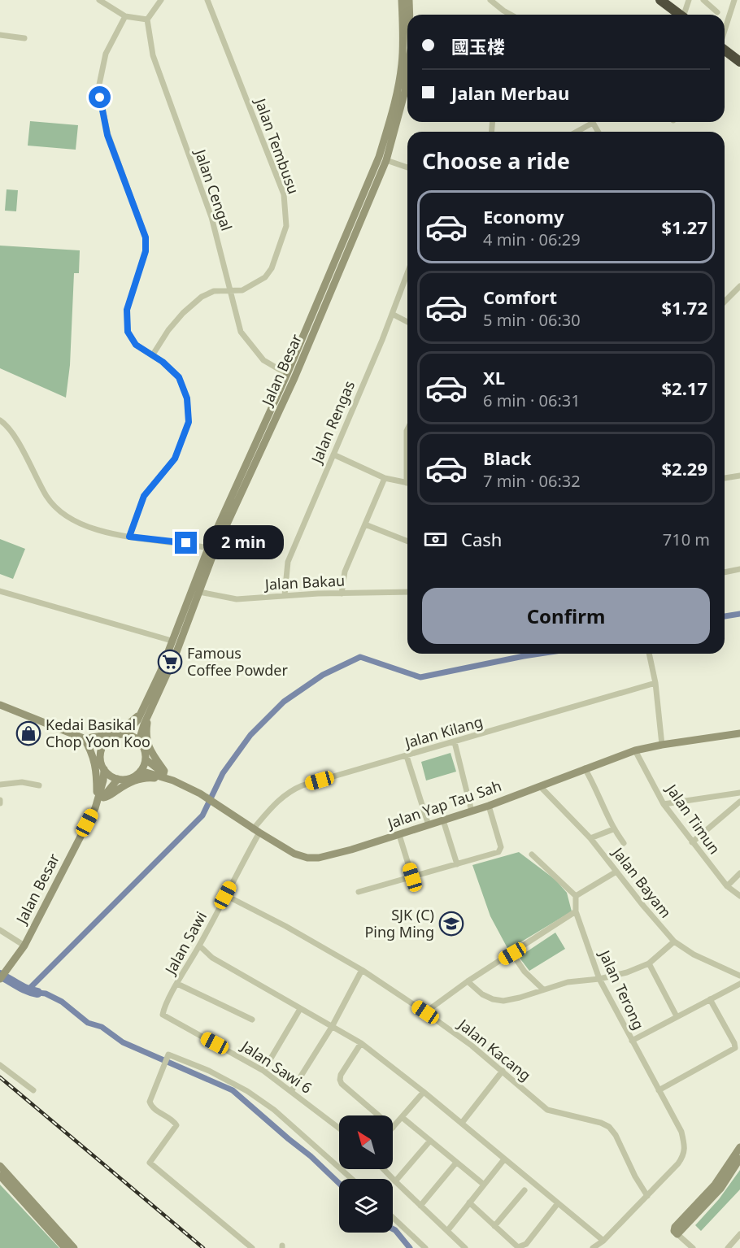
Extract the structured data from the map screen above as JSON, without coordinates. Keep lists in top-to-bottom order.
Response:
{
  "streets": {
    "main road": ["Jalan Besar", "Jalan Yap Tau Sah"],
    "street": [
      "Jalan Tembusu",
      "Jalan Cengal",
      "Jalan Rengas",
      "Jalan Bakau",
      "Jalan Kilang",
      "Jalan Timun",
      "Jalan Bayam",
      "Jalan Sawi",
      "Jalan Terong",
      "Jalan Kacang",
      "Jalan Sawi 6"
    ]
  },
  "crossings": [
    ["Jalan Tembusu", "Jalan Cengal"],
    ["Jalan Cengal", "Jalan Besar"],
    ["Jalan Besar", "Jalan Bakau"],
    ["Jalan Besar", "Jalan Yap Tau Sah"],
    ["Jalan Rengas", "Jalan Bakau"],
    ["Jalan Kilang", "Jalan Yap Tau Sah"],
    ["Jalan Kilang", "Jalan Sawi"],
    ["Jalan Yap Tau Sah", "Jalan Timun"],
    ["Jalan Yap Tau Sah", "Jalan Bayam"],
    ["Jalan Yap Tau Sah", "Jalan Sawi"],
    ["Jalan Sawi", "Jalan Kacang"],
    ["Jalan Sawi", "Jalan Sawi 6"],
    ["Jalan Terong", "Jalan Kacang"]
  ],
  "places": {
    "supermarket": ["Famous Coffee Powder"],
    "shop": ["Kedai Basikal Chop Yoon Koo"],
    "school or university": ["SJK (C) Ping Ming"]
  },
  "north": "top left",
  "page": {
    "banner": ["國玉楼", "Jalan Merbau"],
    "heading": "Choose a ride",
    "list": [
      {
        "name": "Economy",
        "note": "4 min · 06:29",
        "value": "$1.27"
      },
      {
        "name": "Comfort",
        "note": "5 min · 06:30",
        "value": "$1.72"
      },
      {
        "name": "XL",
        "note": "6 min · 06:31",
        "value": "$2.17"
      },
      {
        "name": "Black",
        "note": "7 min · 06:32",
        "value": "$2.29"
      }
    ],
    "pay": ["Cash", "710 m"],
    "bubble": "2 min",
    "buttons": "Confirm"
  }
}
